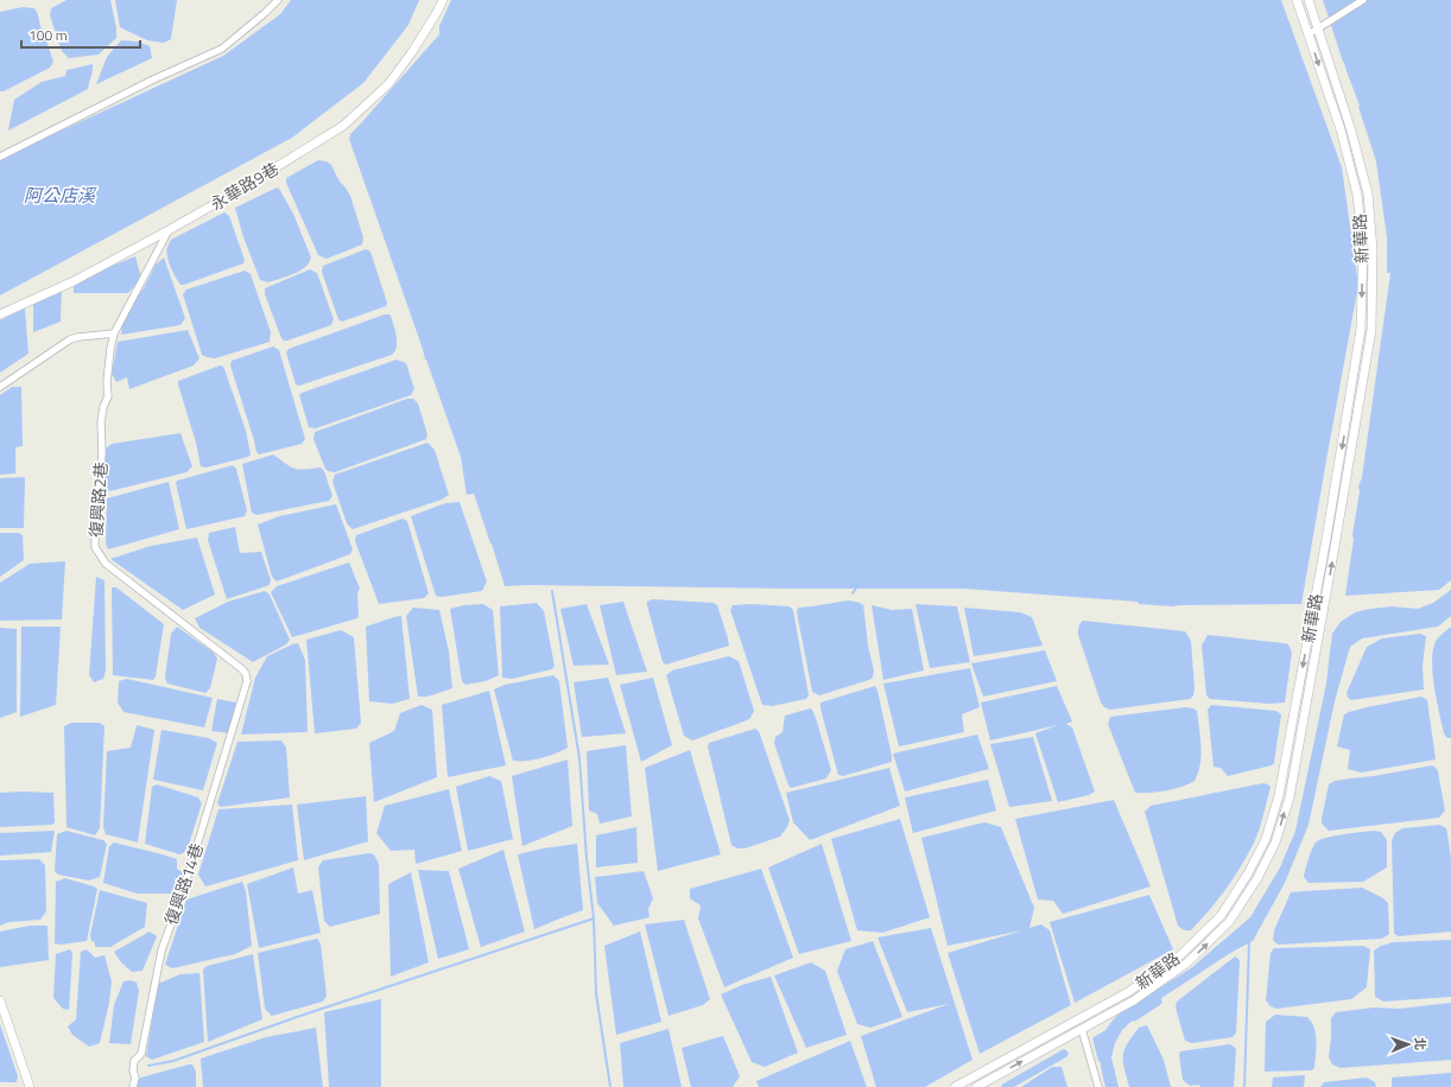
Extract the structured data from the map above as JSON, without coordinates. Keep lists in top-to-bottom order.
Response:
{
  "streets": {
    "street": [
      "永華路9巷",
      "新華路",
      "復興路2巷",
      "復興路14巷"
    ]
  },
  "crossings": [
    ["永華路9巷", "復興路2巷"],
    ["復興路2巷", "復興路14巷"]
  ],
  "water": ["阿公店溪"],
  "scale_bar": "100 m",
  "north": "right"
}
